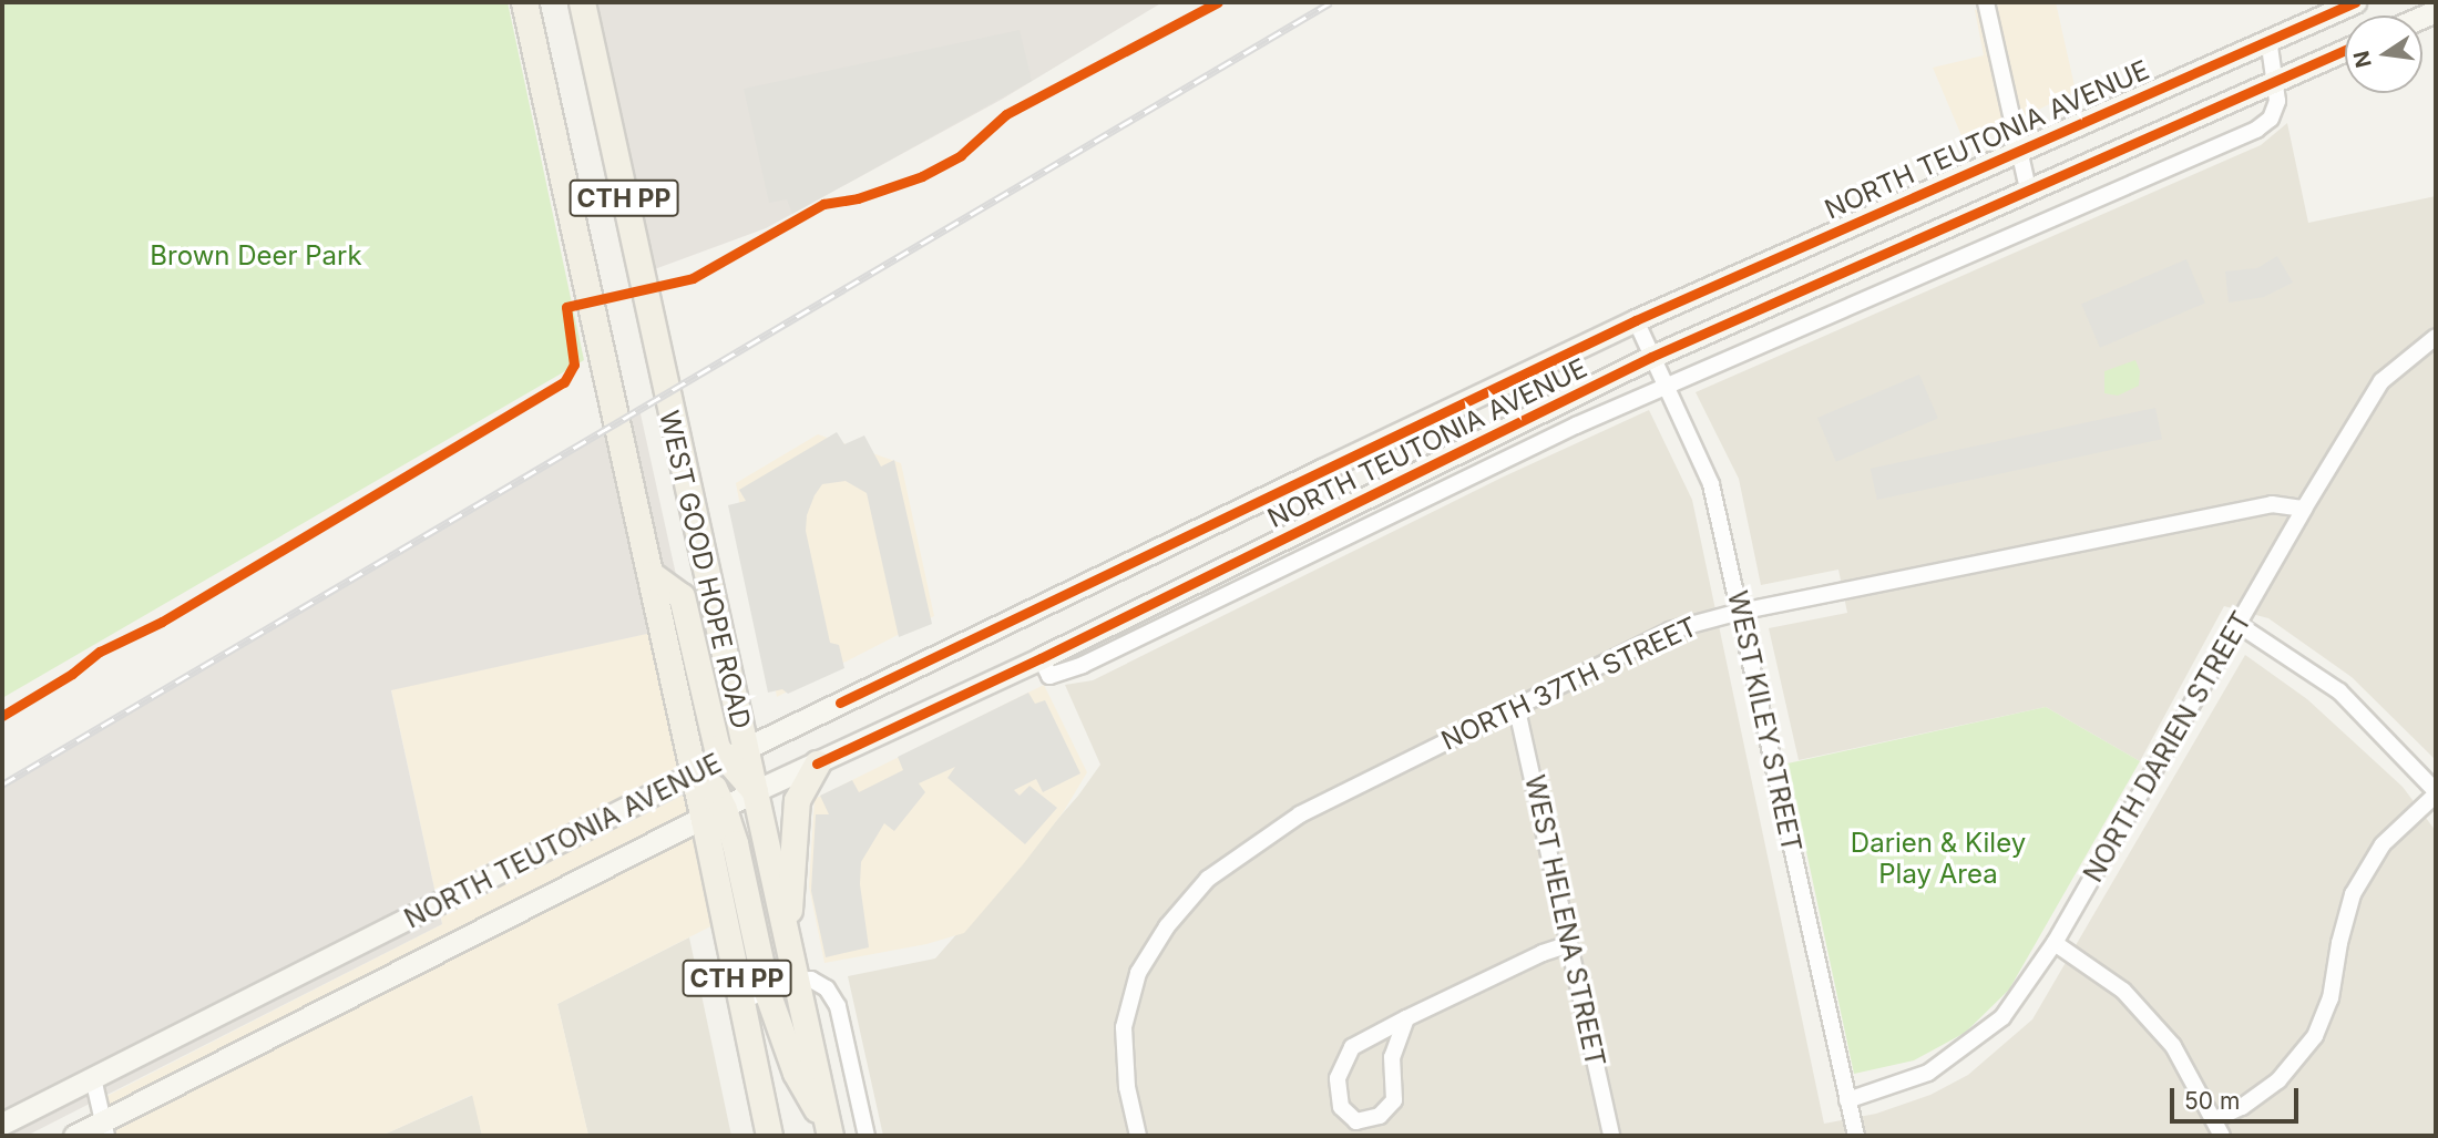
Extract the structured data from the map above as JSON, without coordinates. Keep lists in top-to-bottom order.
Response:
{
  "streets": {
    "main road": ["NORTH TEUTONIA AVENUE", "CTH PP", "WEST GOOD HOPE ROAD"],
    "street": [
      "NORTH 37TH STREET",
      "WEST KILEY STREET",
      "NORTH DARIEN STREET",
      "WEST HELENA STREET"
    ]
  },
  "crossings": [
    ["NORTH TEUTONIA AVENUE", "CTH PP"],
    ["NORTH TEUTONIA AVENUE", "WEST GOOD HOPE ROAD"],
    ["NORTH TEUTONIA AVENUE", "WEST KILEY STREET"],
    ["NORTH 37TH STREET", "WEST KILEY STREET"],
    ["NORTH 37TH STREET", "NORTH DARIEN STREET"],
    ["NORTH 37TH STREET", "WEST HELENA STREET"],
    ["WEST KILEY STREET", "NORTH DARIEN STREET"]
  ],
  "parks": ["Brown Deer Park", "Darien & Kiley Play Area"],
  "scale_bar": "50 m",
  "north": "left"
}
